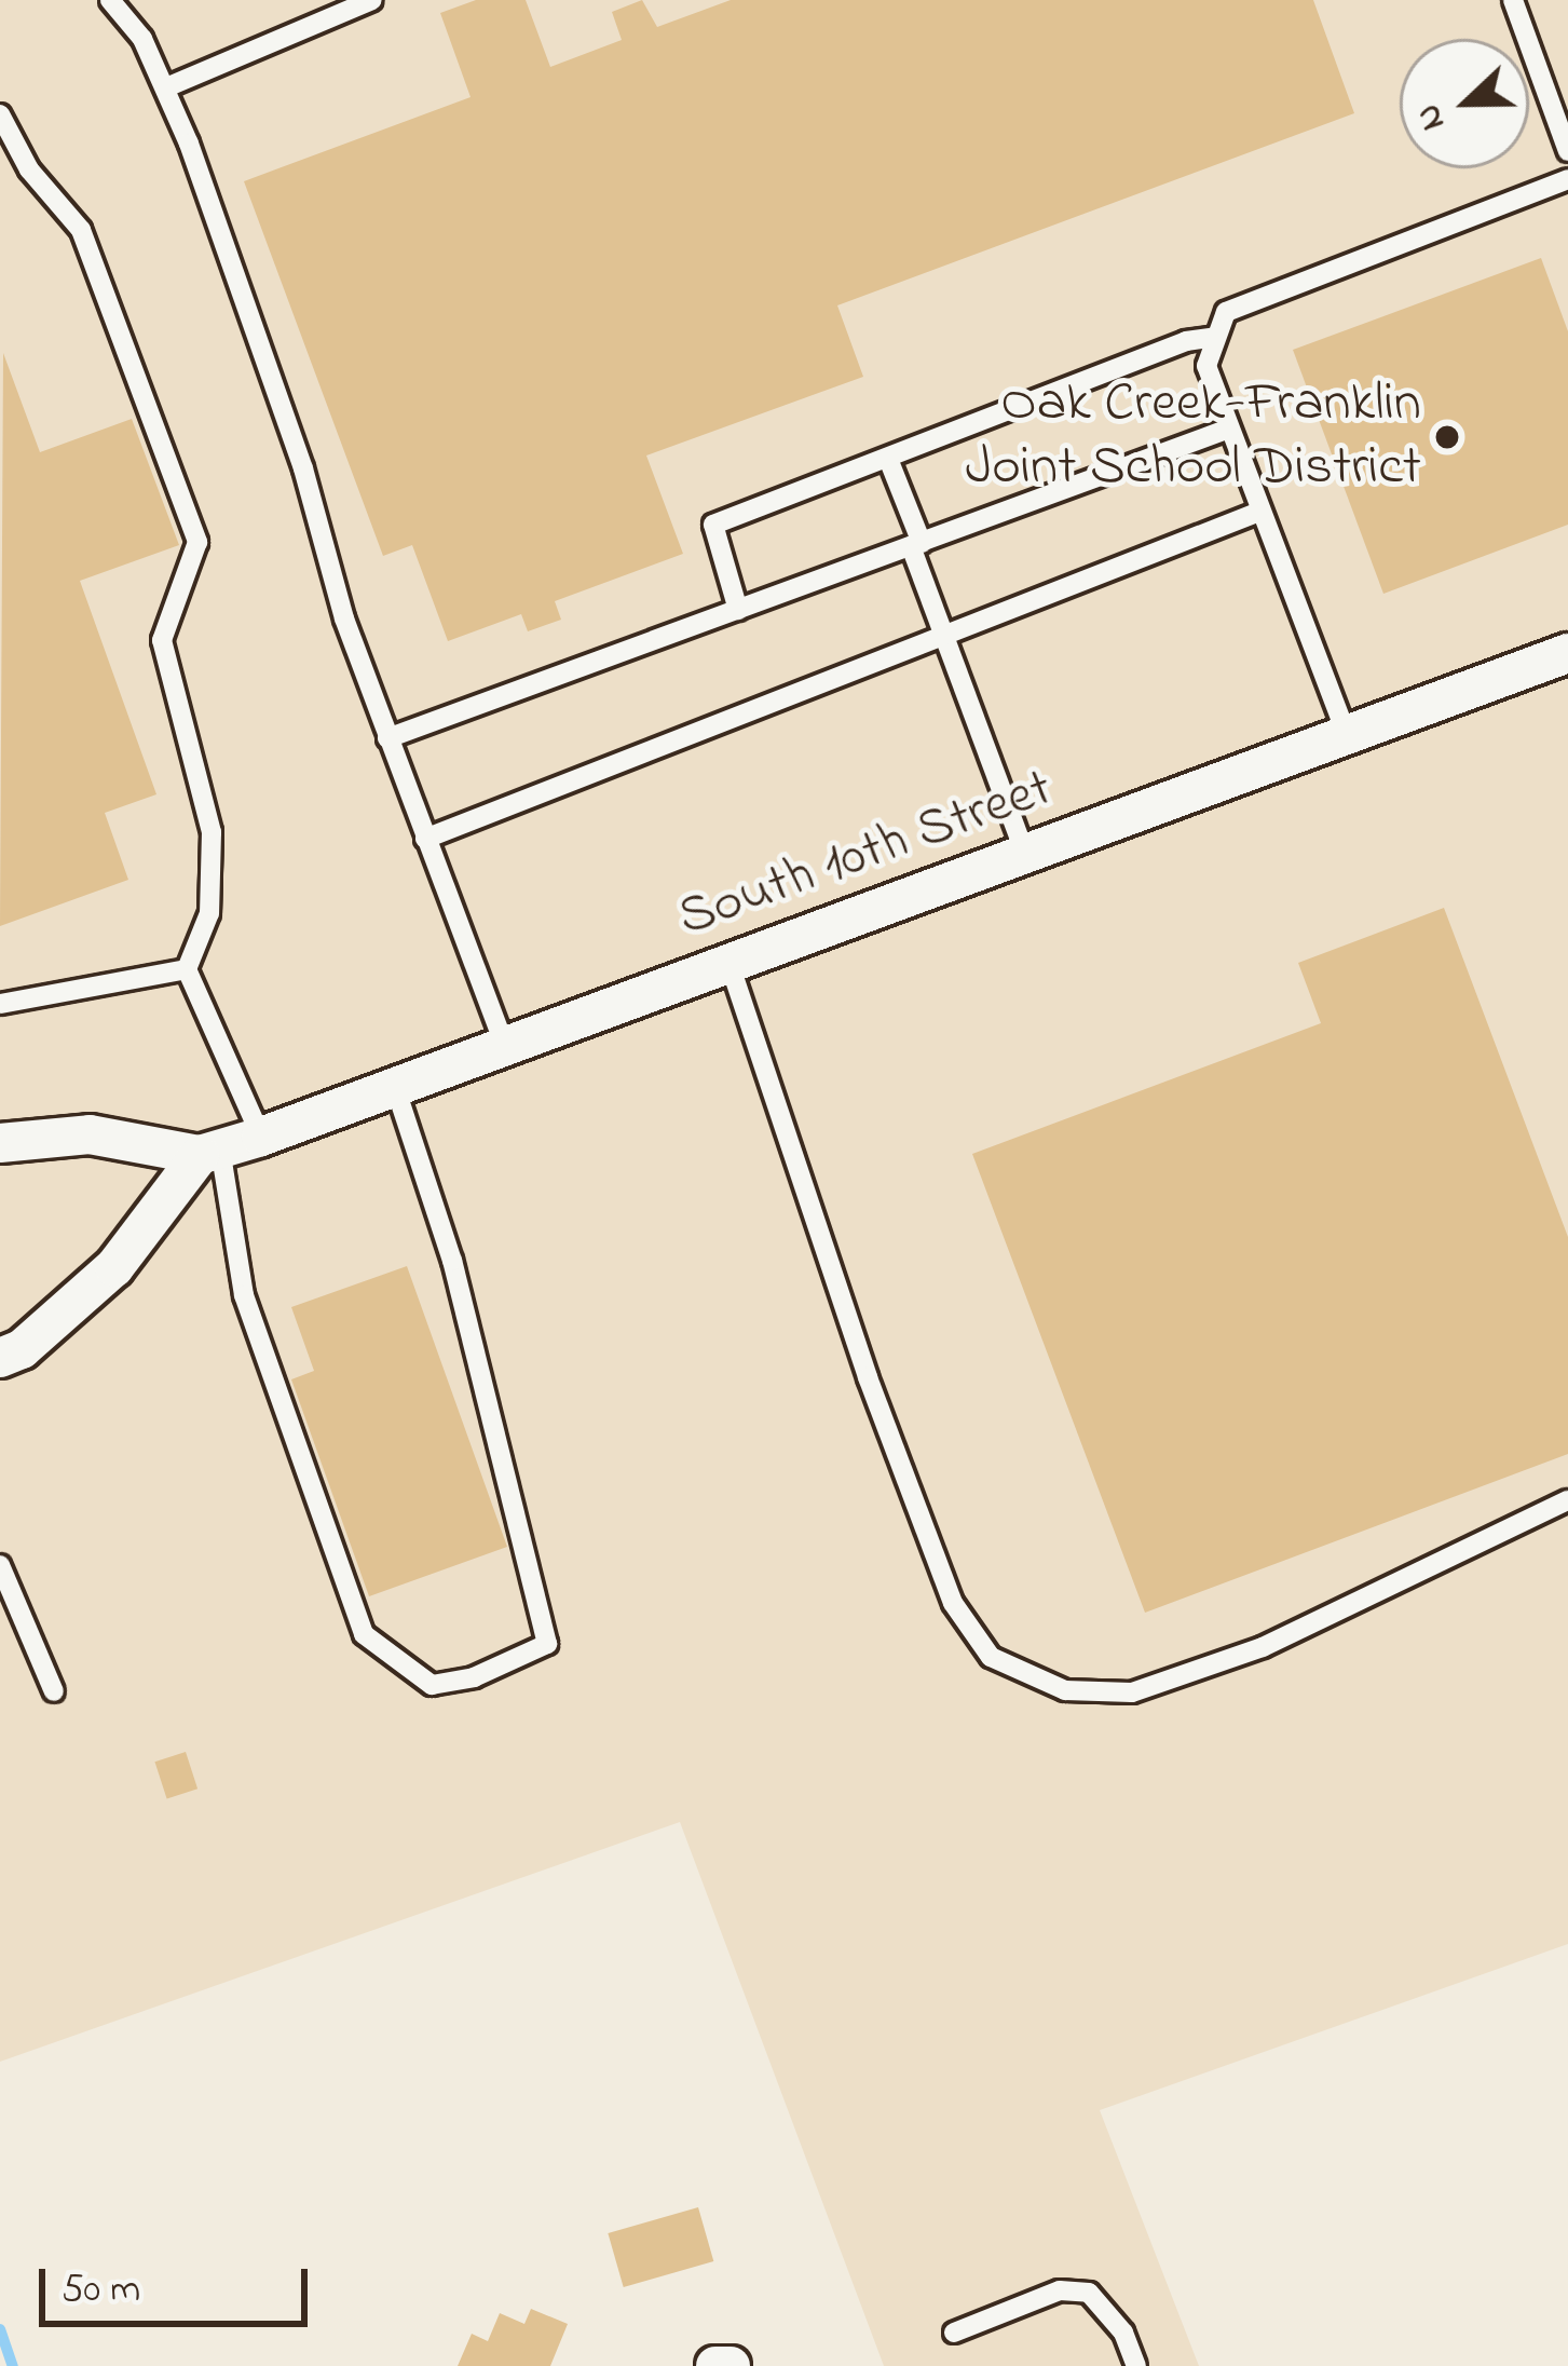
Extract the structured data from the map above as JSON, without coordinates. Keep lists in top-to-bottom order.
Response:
{
  "streets": {
    "street": ["South 10th Street"]
  },
  "places": ["Oak Creek-Franklin Joint School District"],
  "scale_bar": "50 m",
  "north": "left"
}
